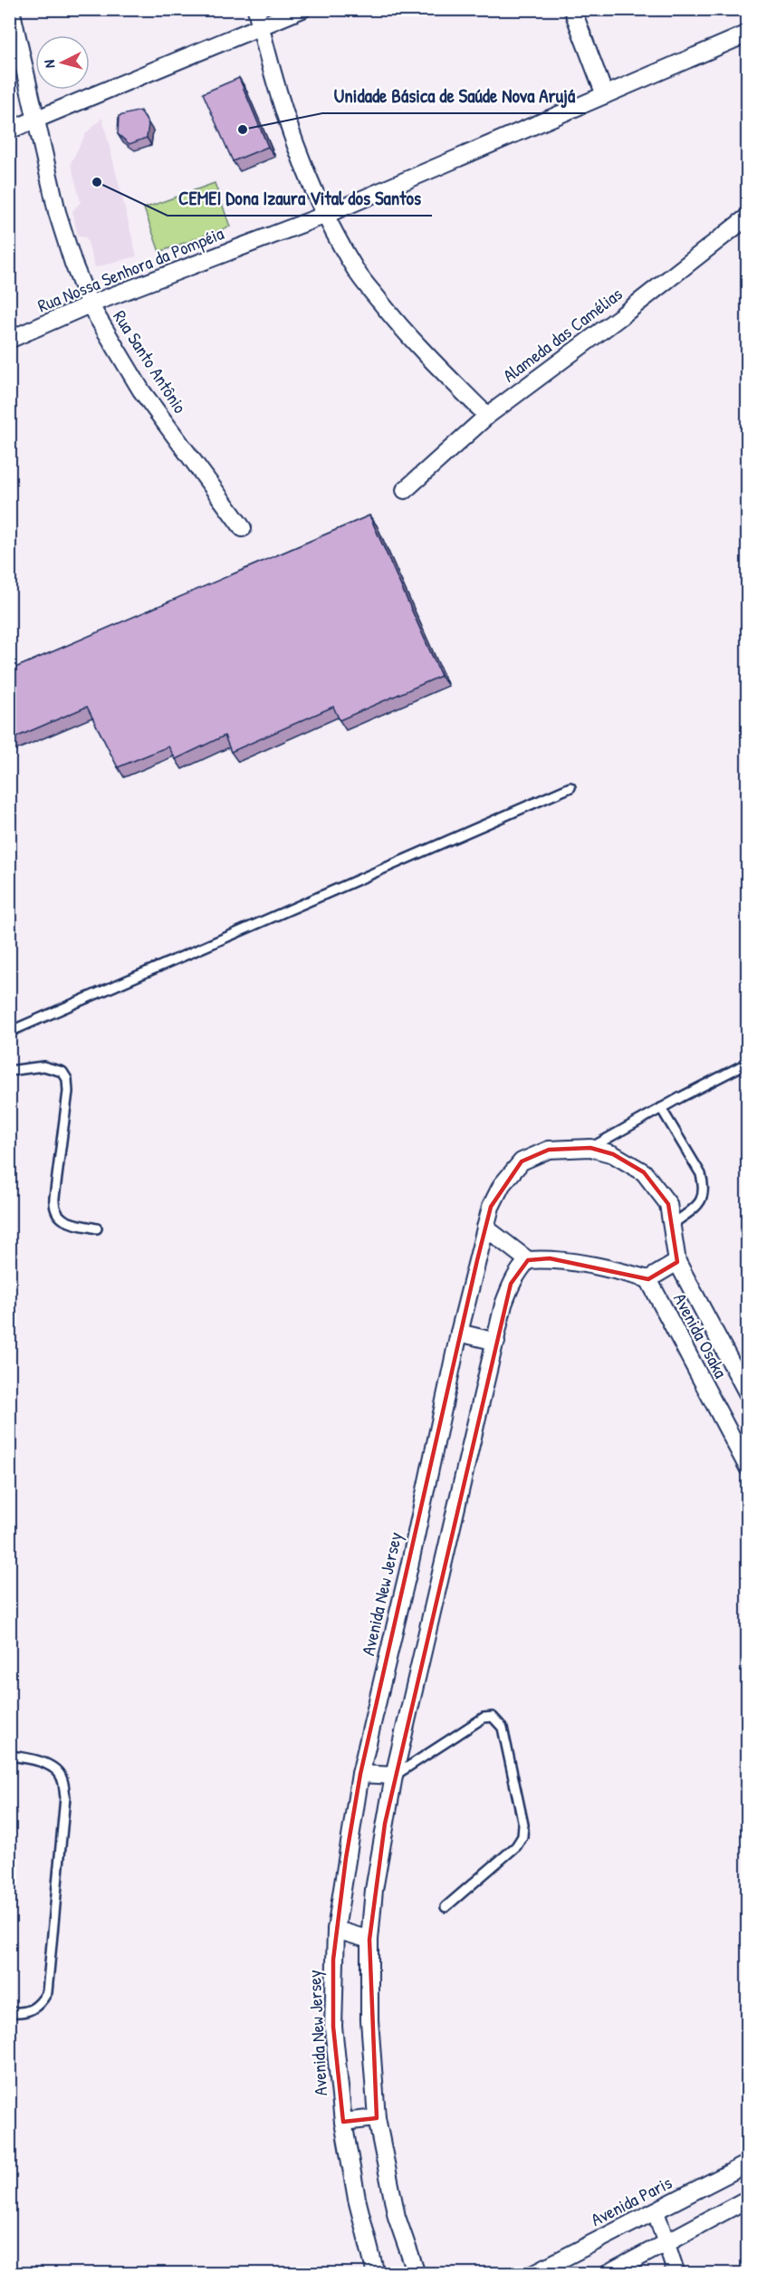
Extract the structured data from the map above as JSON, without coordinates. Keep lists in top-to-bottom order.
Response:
{
  "streets": {
    "street": [
      "Rua Nossa Senhora da Pompéia",
      "Alameda das Camélias",
      "Rua Santo Antônio",
      "Avenida Osaka",
      "Avenida New Jersey",
      "Avenida Paris"
    ]
  },
  "crossings": [
    ["Rua Nossa Senhora da Pompéia", "Rua Santo Antônio"],
    ["Avenida Osaka", "Avenida New Jersey"]
  ],
  "places": ["Unidade Básica de Saúde Nova Arujá", "CEMEI Dona Izaura Vital dos Santos"],
  "north": "left"
}
